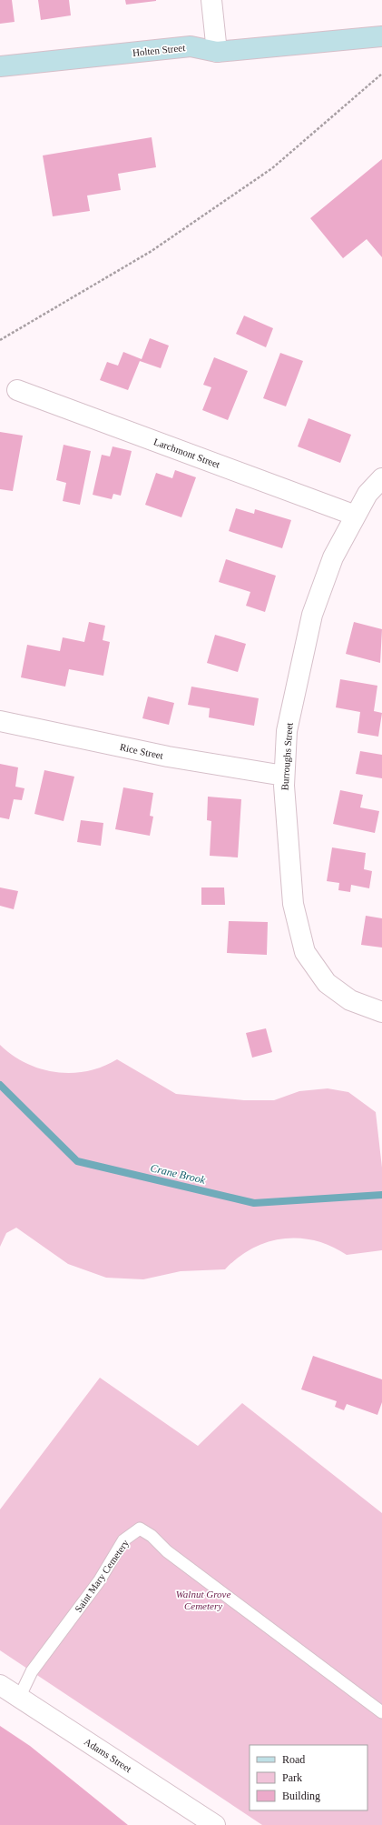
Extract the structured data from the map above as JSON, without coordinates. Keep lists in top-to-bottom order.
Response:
{
  "streets": {
    "main road": ["Holten Street"],
    "street": [
      "Larchmont Street",
      "Rice Street",
      "Burroughs Street",
      "Adams Street"
    ],
    "lane": ["Saint Mary Cemetery"]
  },
  "crossings": [
    ["Larchmont Street", "Burroughs Street"],
    ["Rice Street", "Burroughs Street"],
    ["Saint Mary Cemetery", "Adams Street"]
  ],
  "water": ["Crane Brook"],
  "parks": ["Walnut Grove Cemetery"],
  "legend": ["Road", "Park", "Building"]
}
